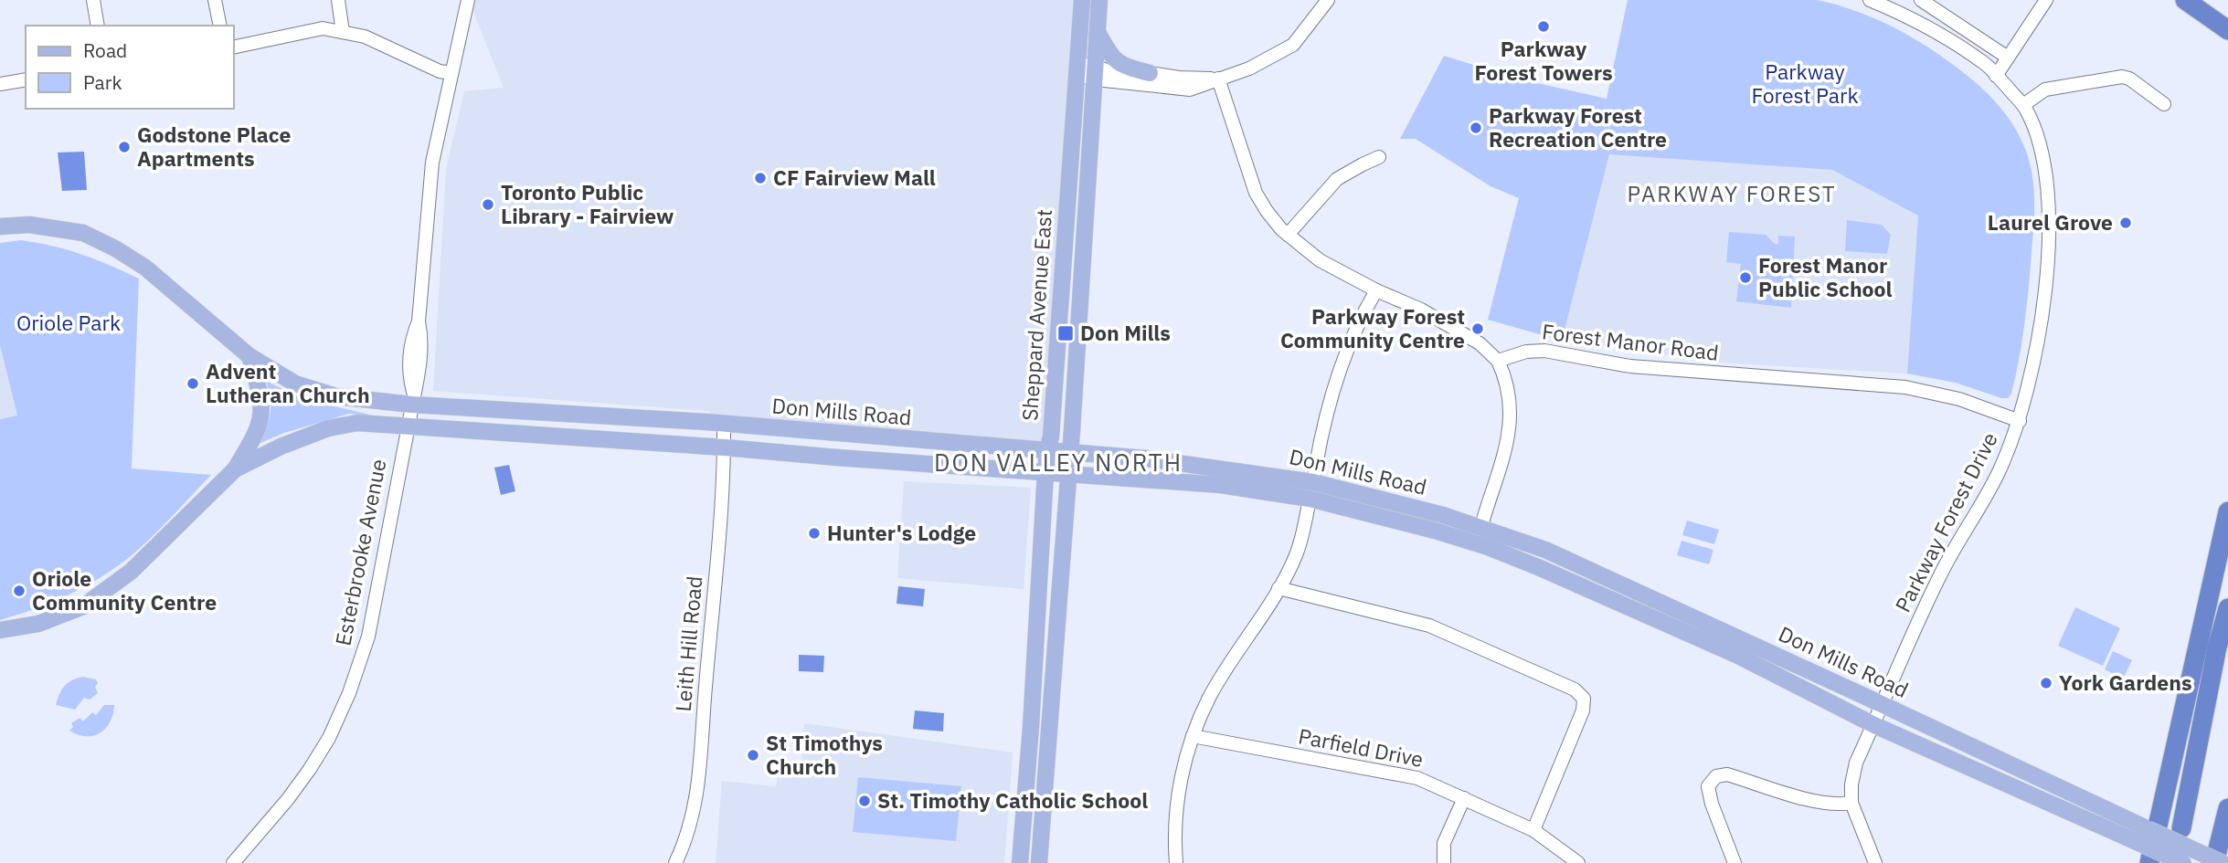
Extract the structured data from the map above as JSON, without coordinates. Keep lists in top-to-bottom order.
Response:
{
  "streets": {
    "main road": ["Sheppard Avenue East", "Don Mills Road"],
    "street": [
      "Forest Manor Road",
      "Parkway Forest Drive",
      "Esterbrooke Avenue",
      "Leith Hill Road",
      "Parfield Drive"
    ]
  },
  "crossings": [
    ["Sheppard Avenue East", "Don Mills Road"],
    ["Forest Manor Road", "Parkway Forest Drive"],
    ["Don Mills Road", "Parkway Forest Drive"],
    ["Don Mills Road", "Esterbrooke Avenue"],
    ["Don Mills Road", "Leith Hill Road"]
  ],
  "districts": ["PARKWAY FOREST", "DON VALLEY NORTH"],
  "parks": ["Parkway Forest Park", "Oriole Park"],
  "places": {
    "other": [
      "Parkway Forest Towers",
      "Parkway Forest Recreation Centre",
      "Godstone Place Apartments",
      "CF Fairview Mall",
      "Toronto Public Library - Fairview",
      "Laurel Grove",
      "Forest Manor Public School",
      "Parkway Forest Community Centre",
      "Advent Lutheran Church",
      "Hunter's Lodge",
      "Oriole Community Centre",
      "York Gardens",
      "St Timothys Church",
      "St. Timothy Catholic School"
    ],
    "transit": ["Don Mills"]
  },
  "legend": ["Road", "Park"]
}
